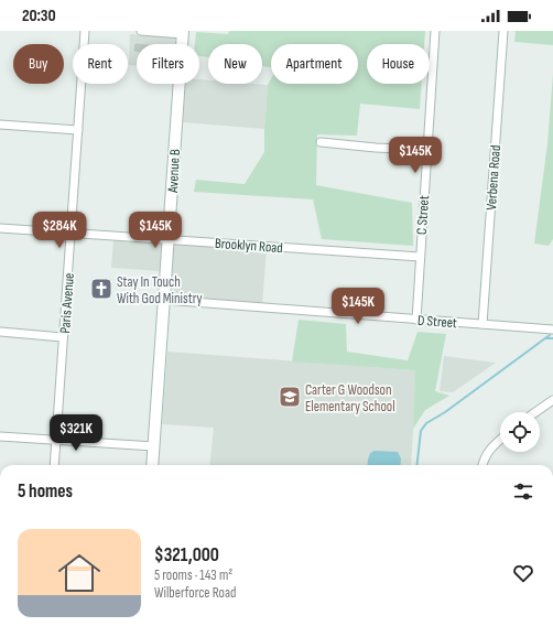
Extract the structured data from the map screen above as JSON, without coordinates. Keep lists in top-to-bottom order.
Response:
{
  "streets": {
    "main road": ["Avenue B"],
    "street": [
      "Verbena Road",
      "C Street",
      "Brooklyn Road",
      "Paris Avenue",
      "D Street"
    ]
  },
  "crossings": [
    ["Avenue B", "Brooklyn Road"],
    ["Avenue B", "D Street"],
    ["Verbena Road", "D Street"],
    ["C Street", "Brooklyn Road"],
    ["C Street", "D Street"],
    ["Brooklyn Road", "Paris Avenue"]
  ],
  "places": {
    "church": ["Stay In Touch With God Ministry"],
    "school or university": ["Carter G Woodson Elementary School"]
  },
  "page": {
    "status": "20:30",
    "chip": [
      "Buy",
      "Rent",
      "Filters",
      "New",
      "Apartment",
      "House"
    ],
    "price": [
      "$145K",
      "$284K",
      "$145K",
      "$145K",
      "$321K"
    ],
    "heading": "5 homes",
    "list": [
      {
        "name": "$321,000",
        "note": "5 rooms · 143 m² · Wilberforce Road"
      }
    ]
  }
}
